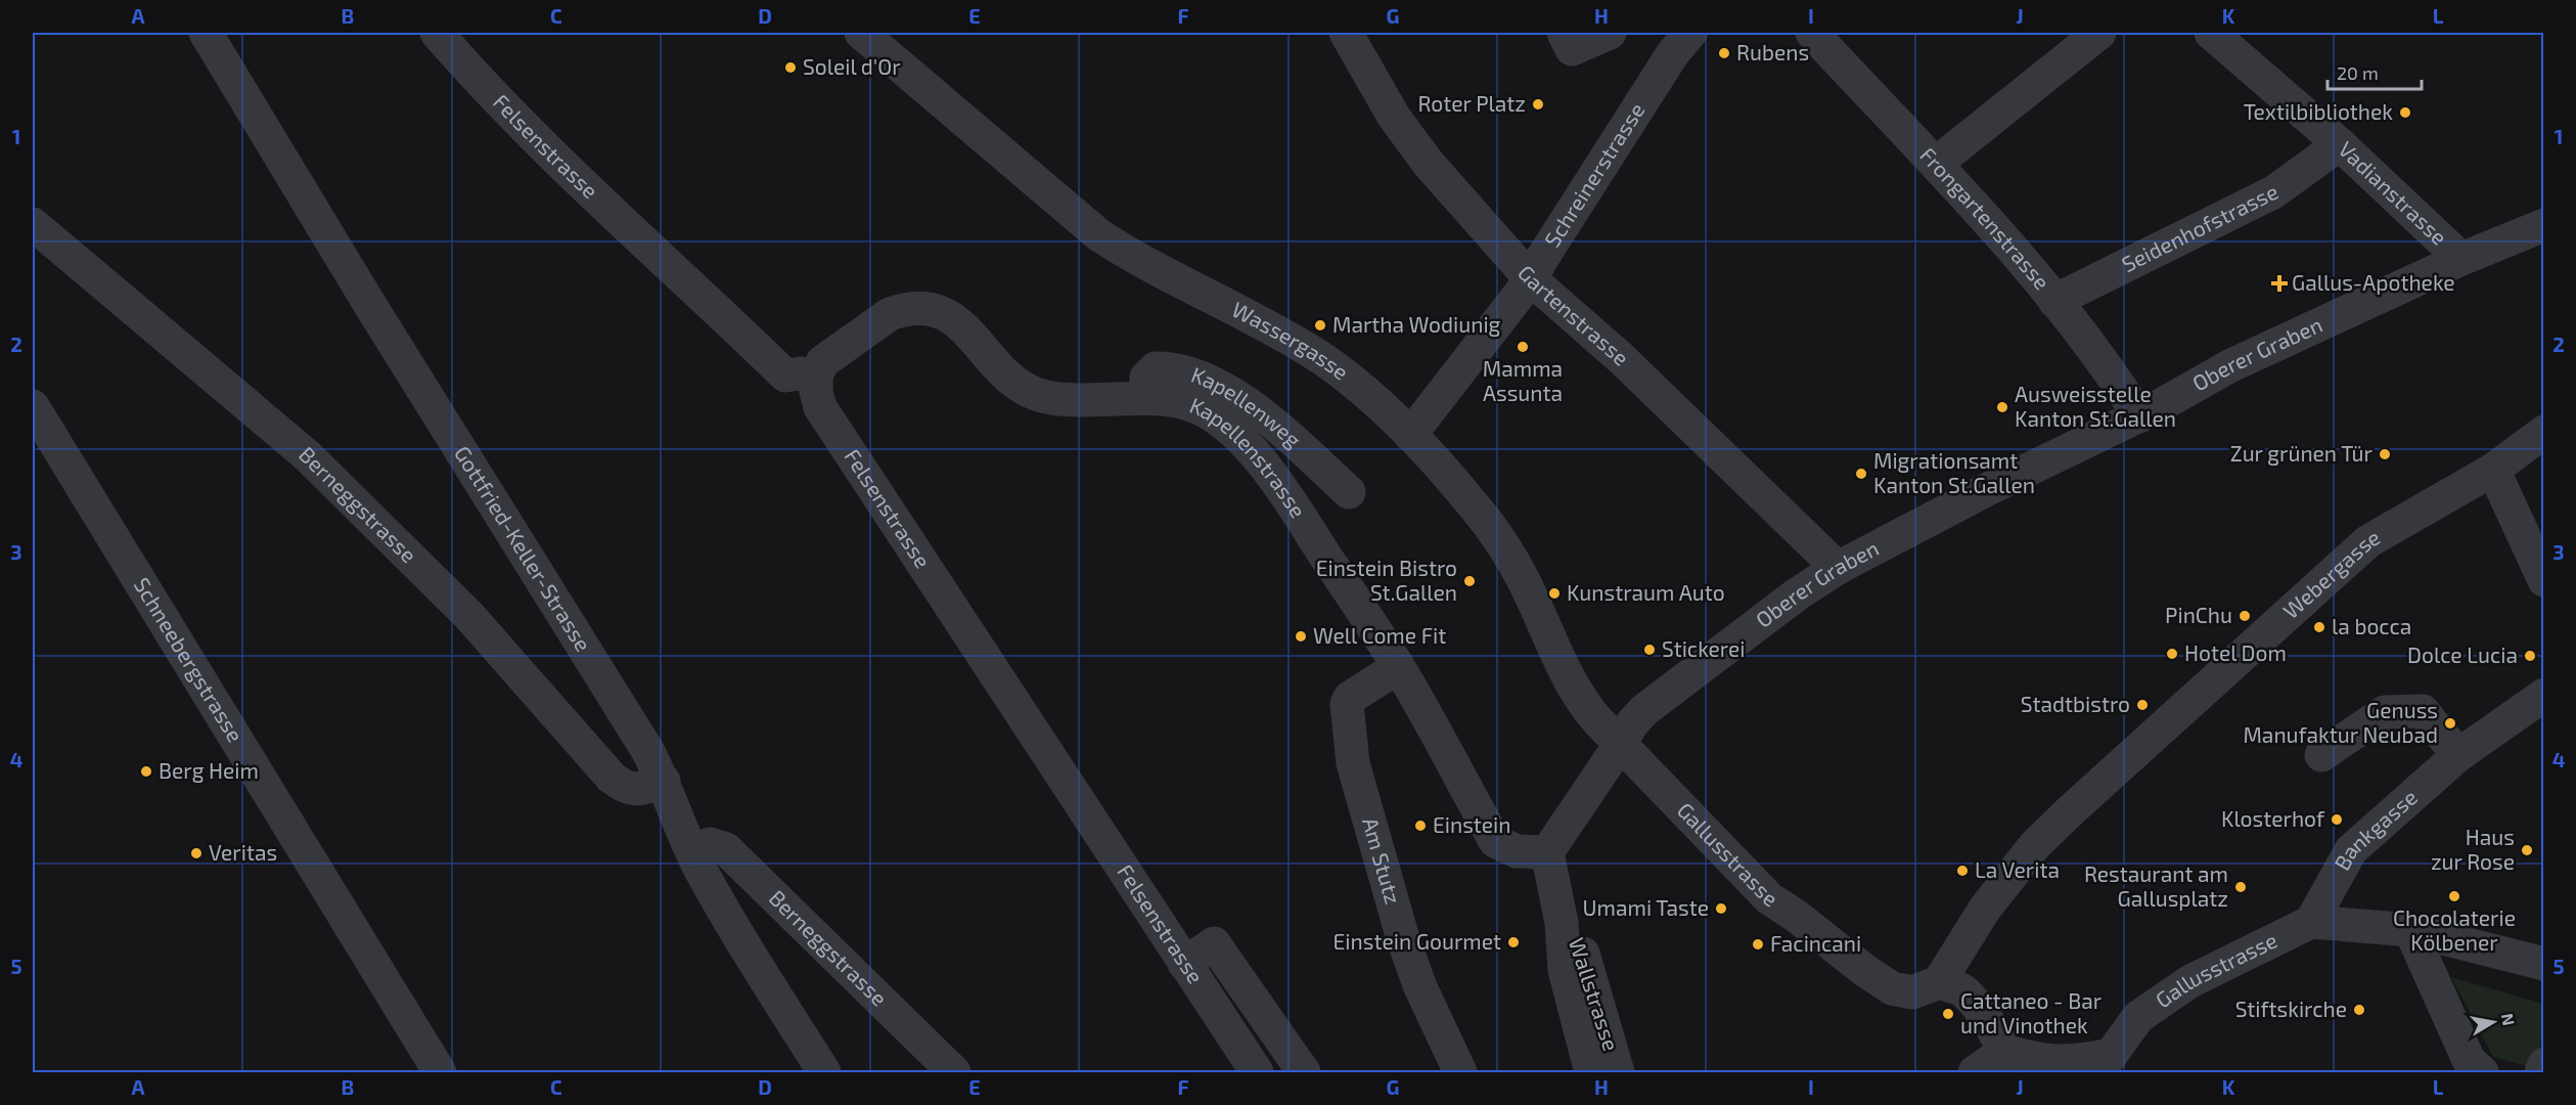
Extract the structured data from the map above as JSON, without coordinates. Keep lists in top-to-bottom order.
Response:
{
  "streets": {
    "street": [
      "Felsenstrasse",
      "Schreinerstrasse",
      "Vadianstrasse",
      "Frongartenstrasse",
      "Seidenhofstrasse",
      "Gartenstrasse",
      "Wassergasse",
      "Oberer Graben",
      "Kapellenweg",
      "Kapellenstrasse",
      "Berneggstrasse",
      "Gottfried-Keller-Strasse",
      "Webergasse",
      "Schneebergstrasse",
      "Bankgasse",
      "Gallusstrasse",
      "Am Stutz",
      "Wallstrasse"
    ]
  },
  "crossings": [
    ["Felsenstrasse", "Kapellenstrasse"],
    ["Schreinerstrasse", "Gartenstrasse"],
    ["Schreinerstrasse", "Wassergasse"],
    ["Vadianstrasse", "Seidenhofstrasse"],
    ["Vadianstrasse", "Oberer Graben"],
    ["Frongartenstrasse", "Seidenhofstrasse"],
    ["Frongartenstrasse", "Oberer Graben"],
    ["Gartenstrasse", "Oberer Graben"],
    ["Wassergasse", "Oberer Graben"],
    ["Wassergasse", "Gallusstrasse"],
    ["Oberer Graben", "Gallusstrasse"],
    ["Kapellenweg", "Kapellenstrasse"],
    ["Kapellenstrasse", "Am Stutz"],
    ["Berneggstrasse", "Gottfried-Keller-Strasse"],
    ["Webergasse", "Gallusstrasse"],
    ["Bankgasse", "Gallusstrasse"]
  ],
  "places": {
    "other": [
      "Rubens",
      "Soleil d'Or",
      "Roter Platz",
      "Textilbibliothek",
      "Martha Wodiunig",
      "Mamma Assunta",
      "Ausweisstelle Kanton St.Gallen",
      "Zur grünen Tür",
      "Migrationsamt Kanton St.Gallen",
      "Einstein Bistro St.Gallen",
      "Kunstraum Auto",
      "PinChu",
      "la bocca",
      "Well Come Fit",
      "Stickerei",
      "Hotel Dom",
      "Dolce Lucia",
      "Stadtbistro",
      "Genuss Manufaktur Neubad",
      "Berg Heim",
      "Klosterhof",
      "Einstein",
      "Haus zur Rose",
      "Veritas",
      "La Verita",
      "Restaurant am Gallusplatz",
      "Chocolaterie Kölbener",
      "Umami Taste",
      "Einstein Gourmet",
      "Facincani",
      "Stiftskirche",
      "Cattaneo - Bar und Vinothek"
    ],
    "health": ["Gallus-Apotheke"]
  },
  "scale_bar": "20 m",
  "north": "right",
  "grid": {
    "columns": [
      "A",
      "B",
      "C",
      "D",
      "E",
      "F",
      "G",
      "H",
      "I",
      "J",
      "K",
      "L"
    ],
    "rows": [
      "1",
      "2",
      "3",
      "4",
      "5"
    ]
  }
}
